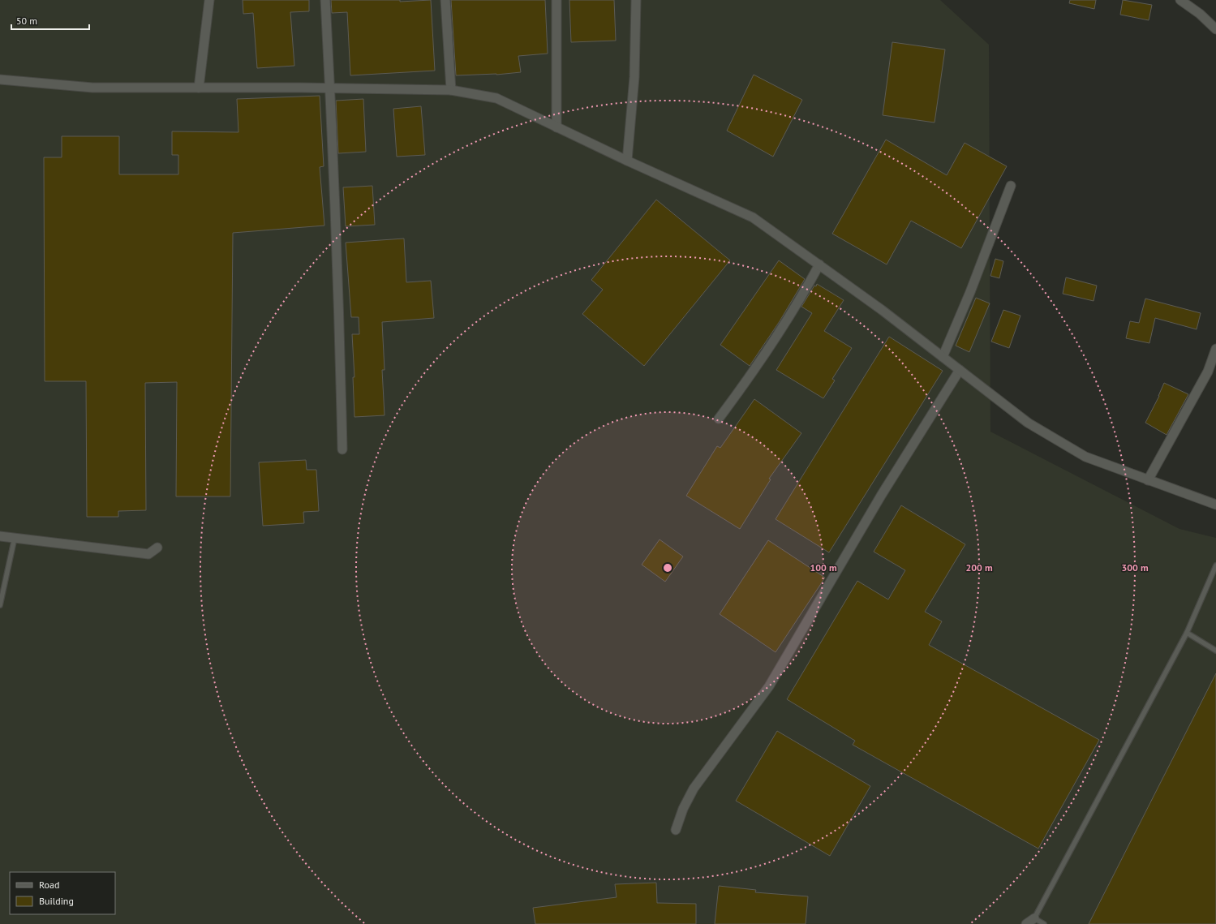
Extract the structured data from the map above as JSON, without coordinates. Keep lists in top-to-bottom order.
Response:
{
  "legend": ["Road", "Building"],
  "scale_bar": "50 m",
  "rings": ["100 m", "200 m", "300 m"]
}
